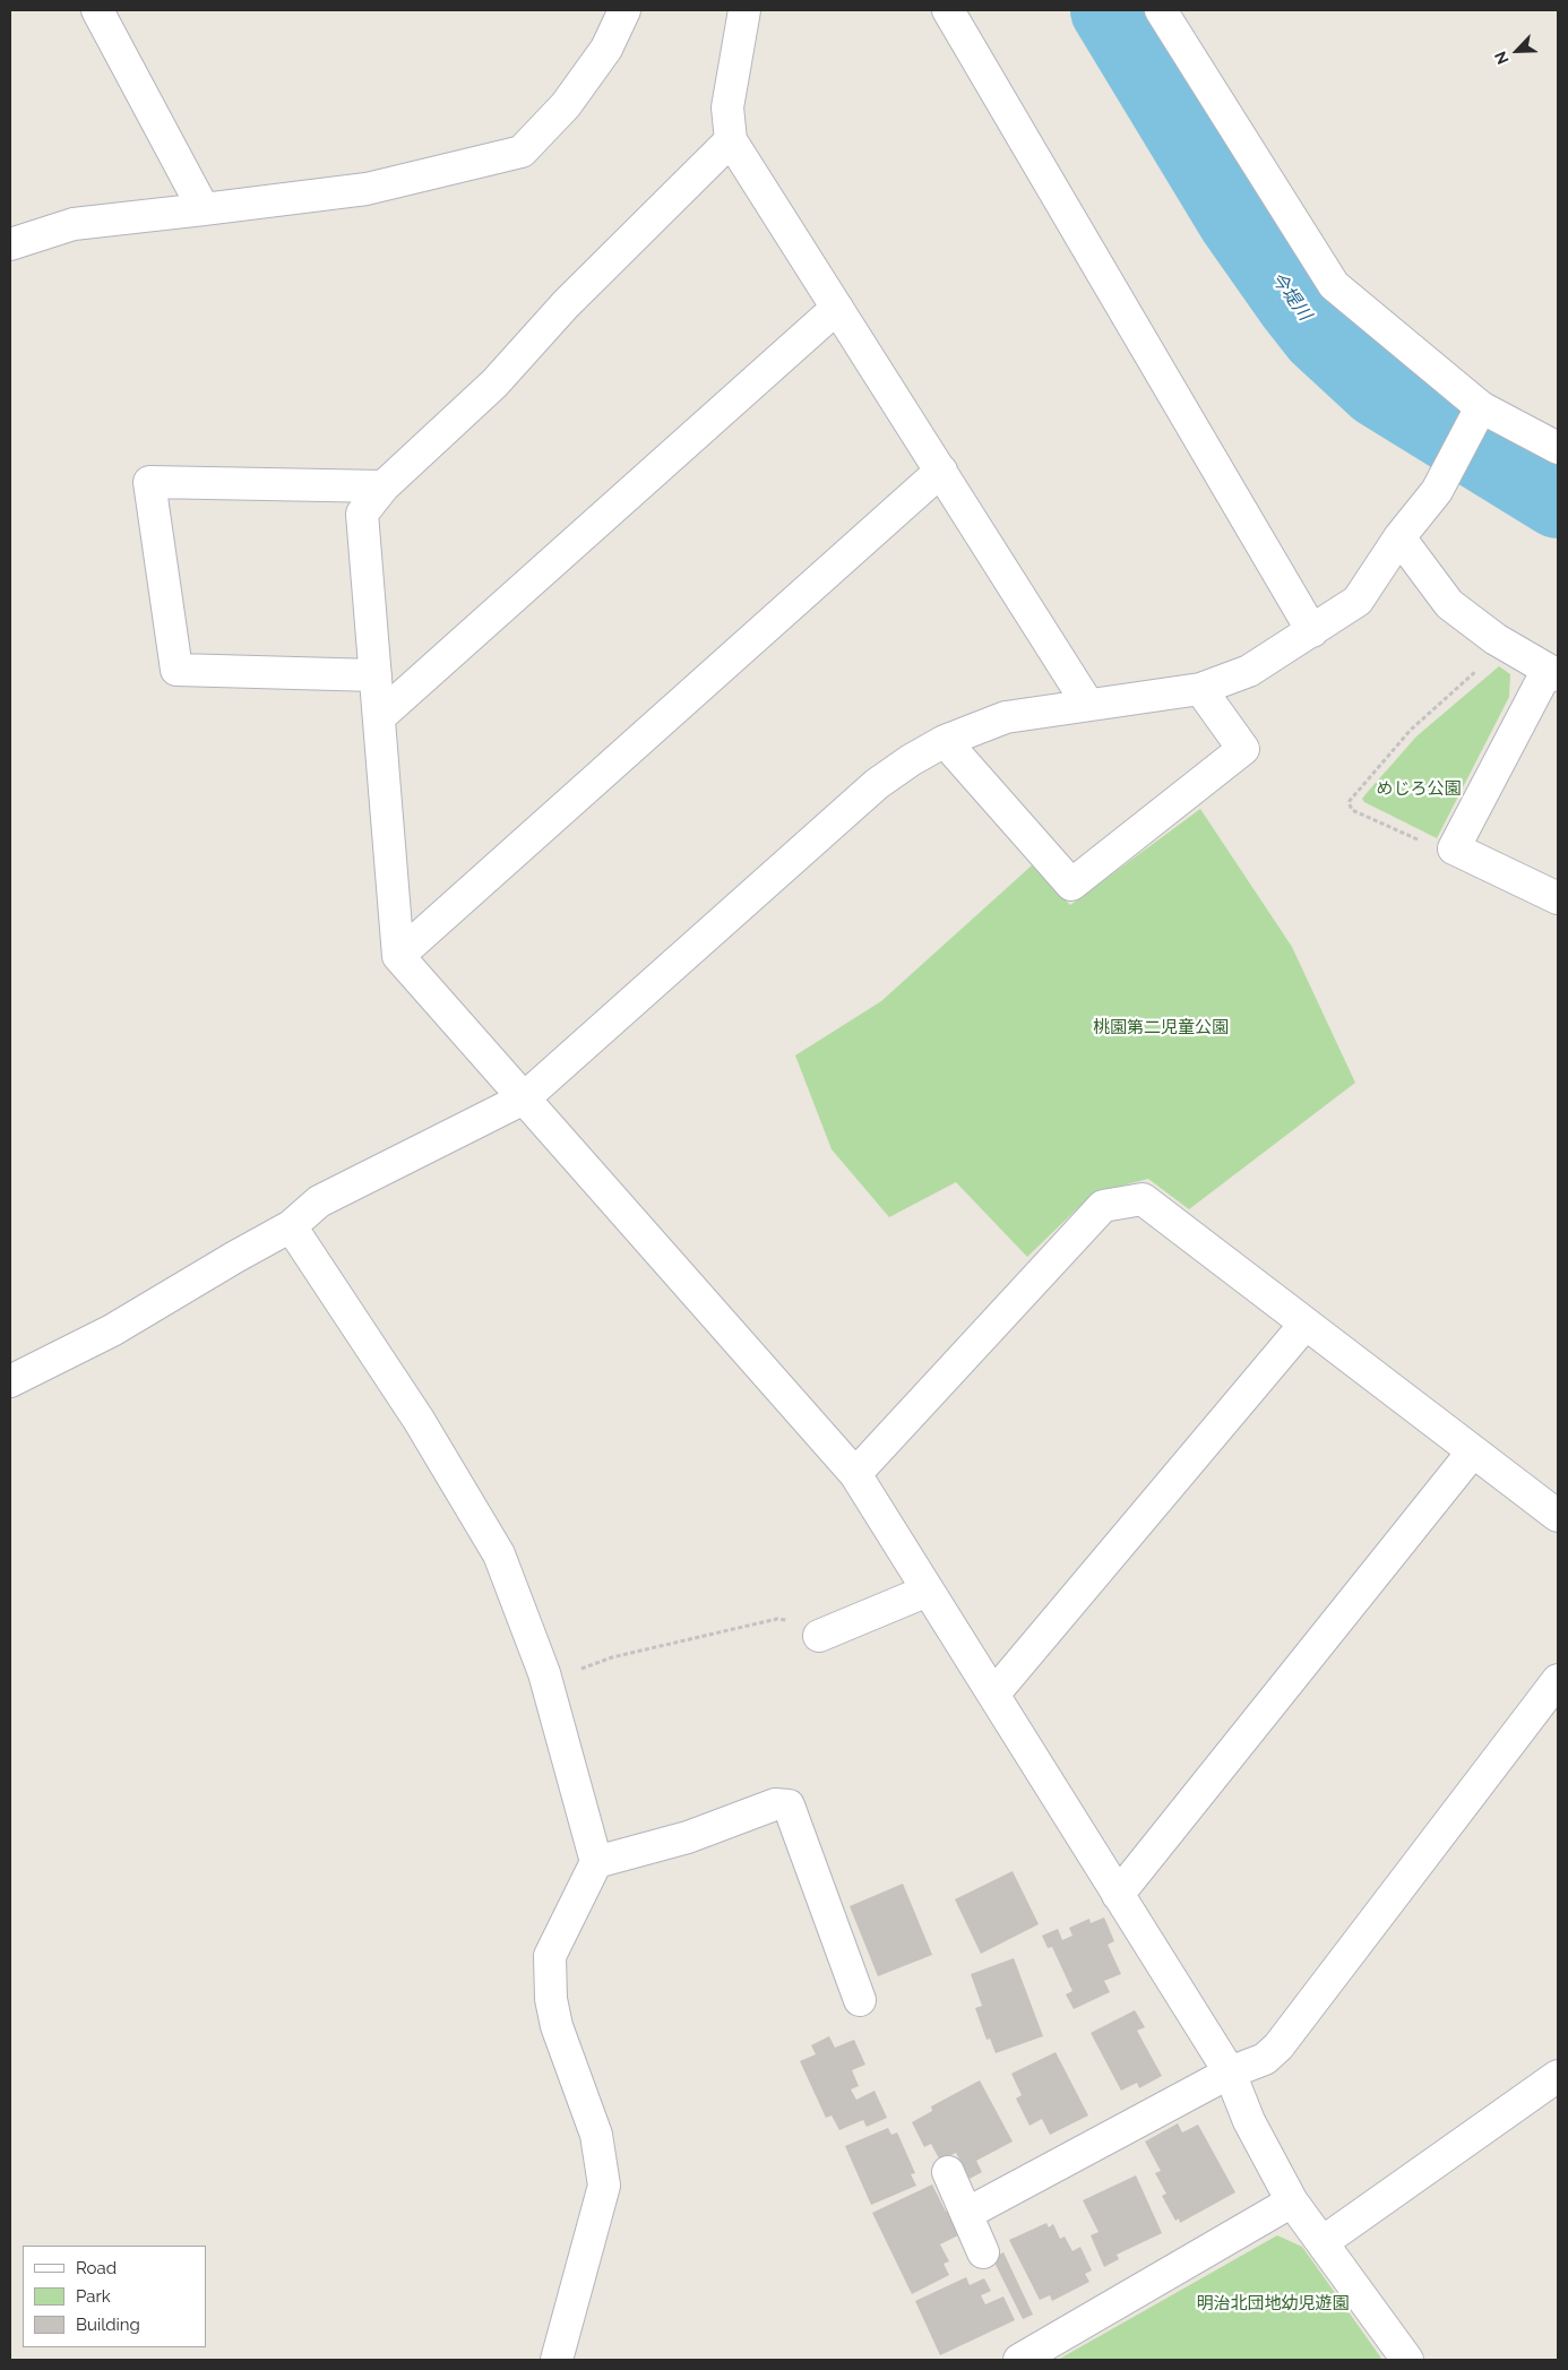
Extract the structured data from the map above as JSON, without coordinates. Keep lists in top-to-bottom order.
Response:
{
  "water": ["今堤川"],
  "parks": ["めじろ公園", "桃園第二児童公園", "明治北団地幼児遊園"],
  "legend": ["Road", "Park", "Building"],
  "north": "bottom left"
}
